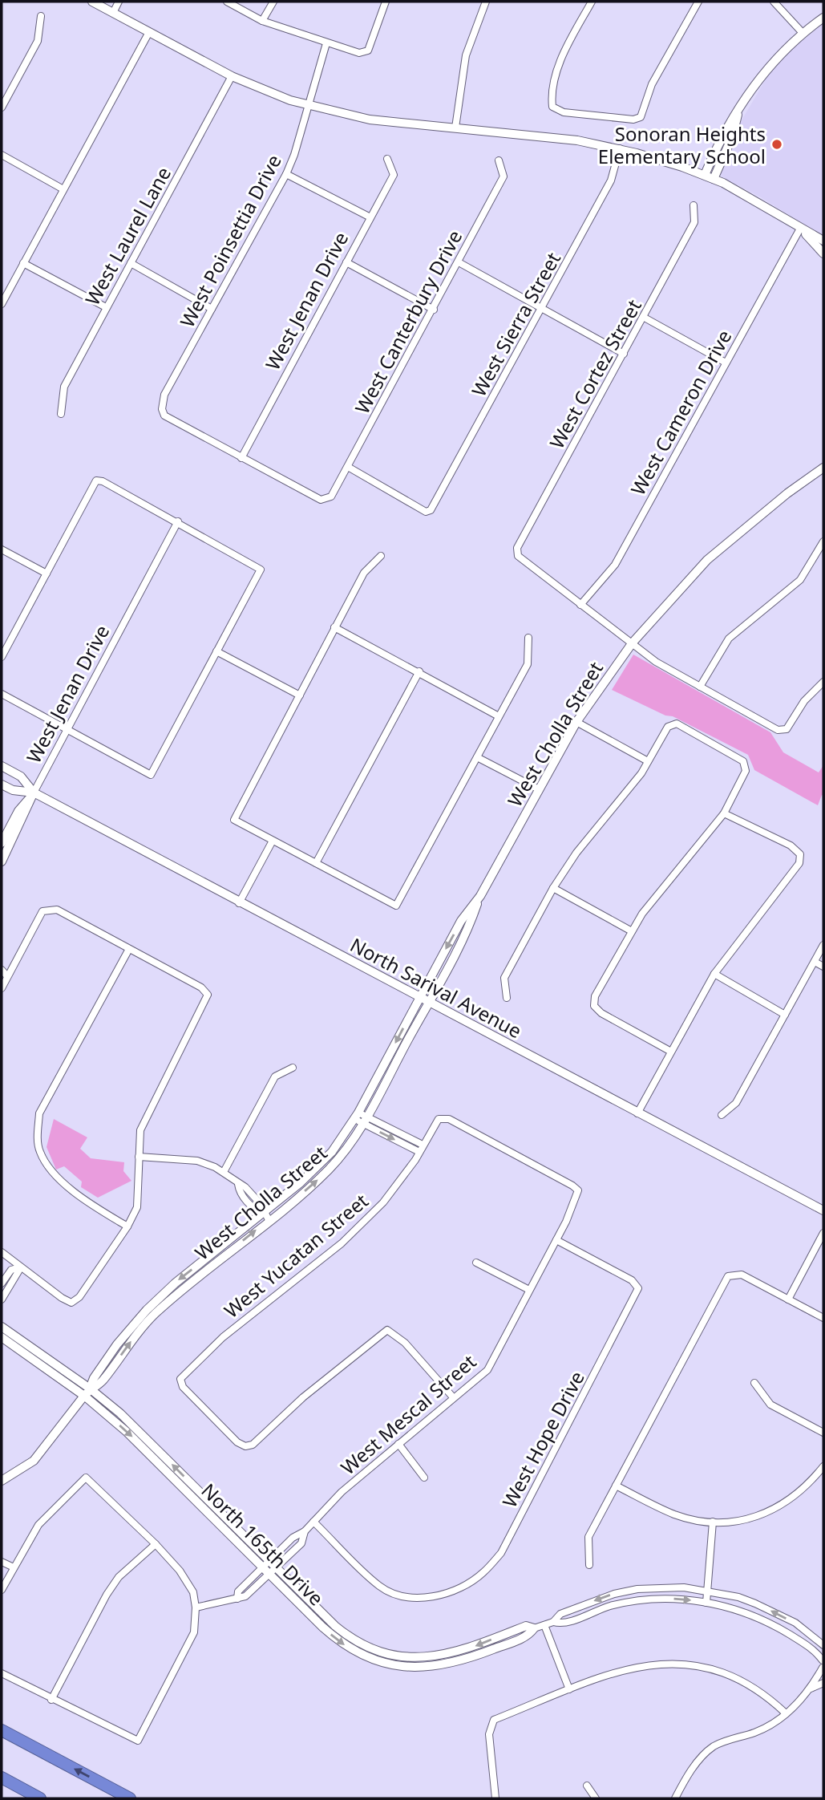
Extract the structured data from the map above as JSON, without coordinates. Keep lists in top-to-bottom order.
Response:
{
  "streets": {
    "street": [
      "West Laurel Lane",
      "West Poinsettia Drive",
      "West Jenan Drive",
      "West Canterbury Drive",
      "West Sierra Street",
      "West Cortez Street",
      "West Cameron Drive",
      "West Cholla Street",
      "North Sarival Avenue",
      "West Yucatan Street",
      "West Mescal Street",
      "West Hope Drive",
      "North 165th Drive"
    ]
  },
  "crossings": [
    ["West Poinsettia Drive", "West Jenan Drive"],
    ["West Poinsettia Drive", "West Canterbury Drive"],
    ["West Jenan Drive", "West Canterbury Drive"],
    ["West Jenan Drive", "North Sarival Avenue"],
    ["West Canterbury Drive", "West Sierra Street"],
    ["West Cortez Street", "West Cameron Drive"],
    ["West Cholla Street", "North Sarival Avenue"],
    ["West Cholla Street", "North 165th Drive"],
    ["West Yucatan Street", "West Mescal Street"],
    ["West Mescal Street", "West Hope Drive"],
    ["West Mescal Street", "North 165th Drive"]
  ],
  "places": ["Sonoran Heights Elementary School"]
}
